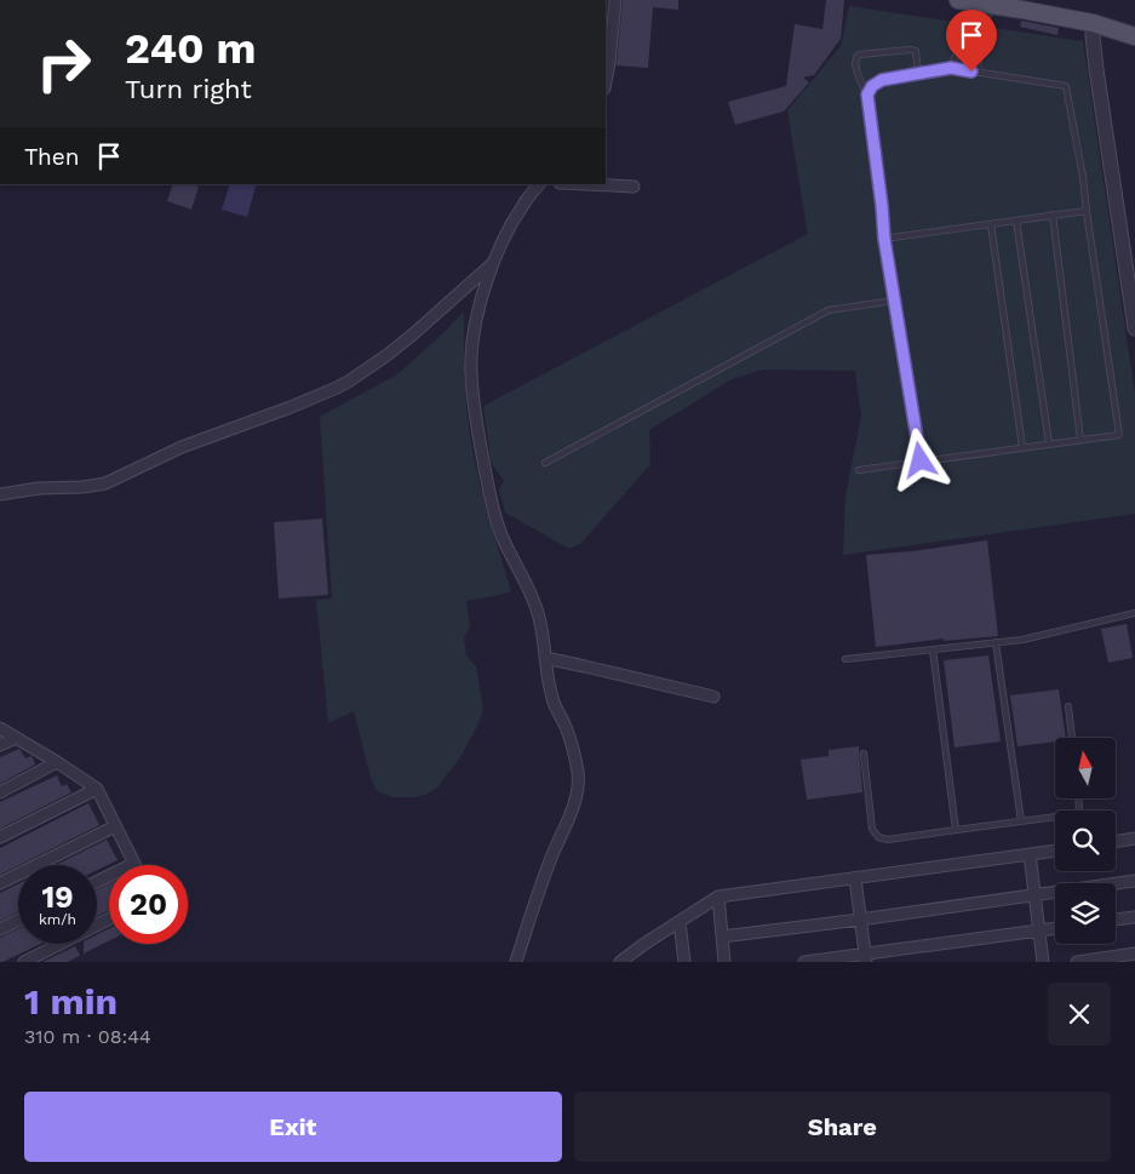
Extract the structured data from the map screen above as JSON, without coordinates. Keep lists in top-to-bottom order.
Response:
{
  "north": "top",
  "page": {
    "turn": ["240 m", "Turn right"],
    "then": "Then",
    "speed": "19 km/h",
    "limit": "20",
    "heading": ["1 min", "310 m · 08:44"],
    "buttons": ["Exit", "Share"]
  }
}
